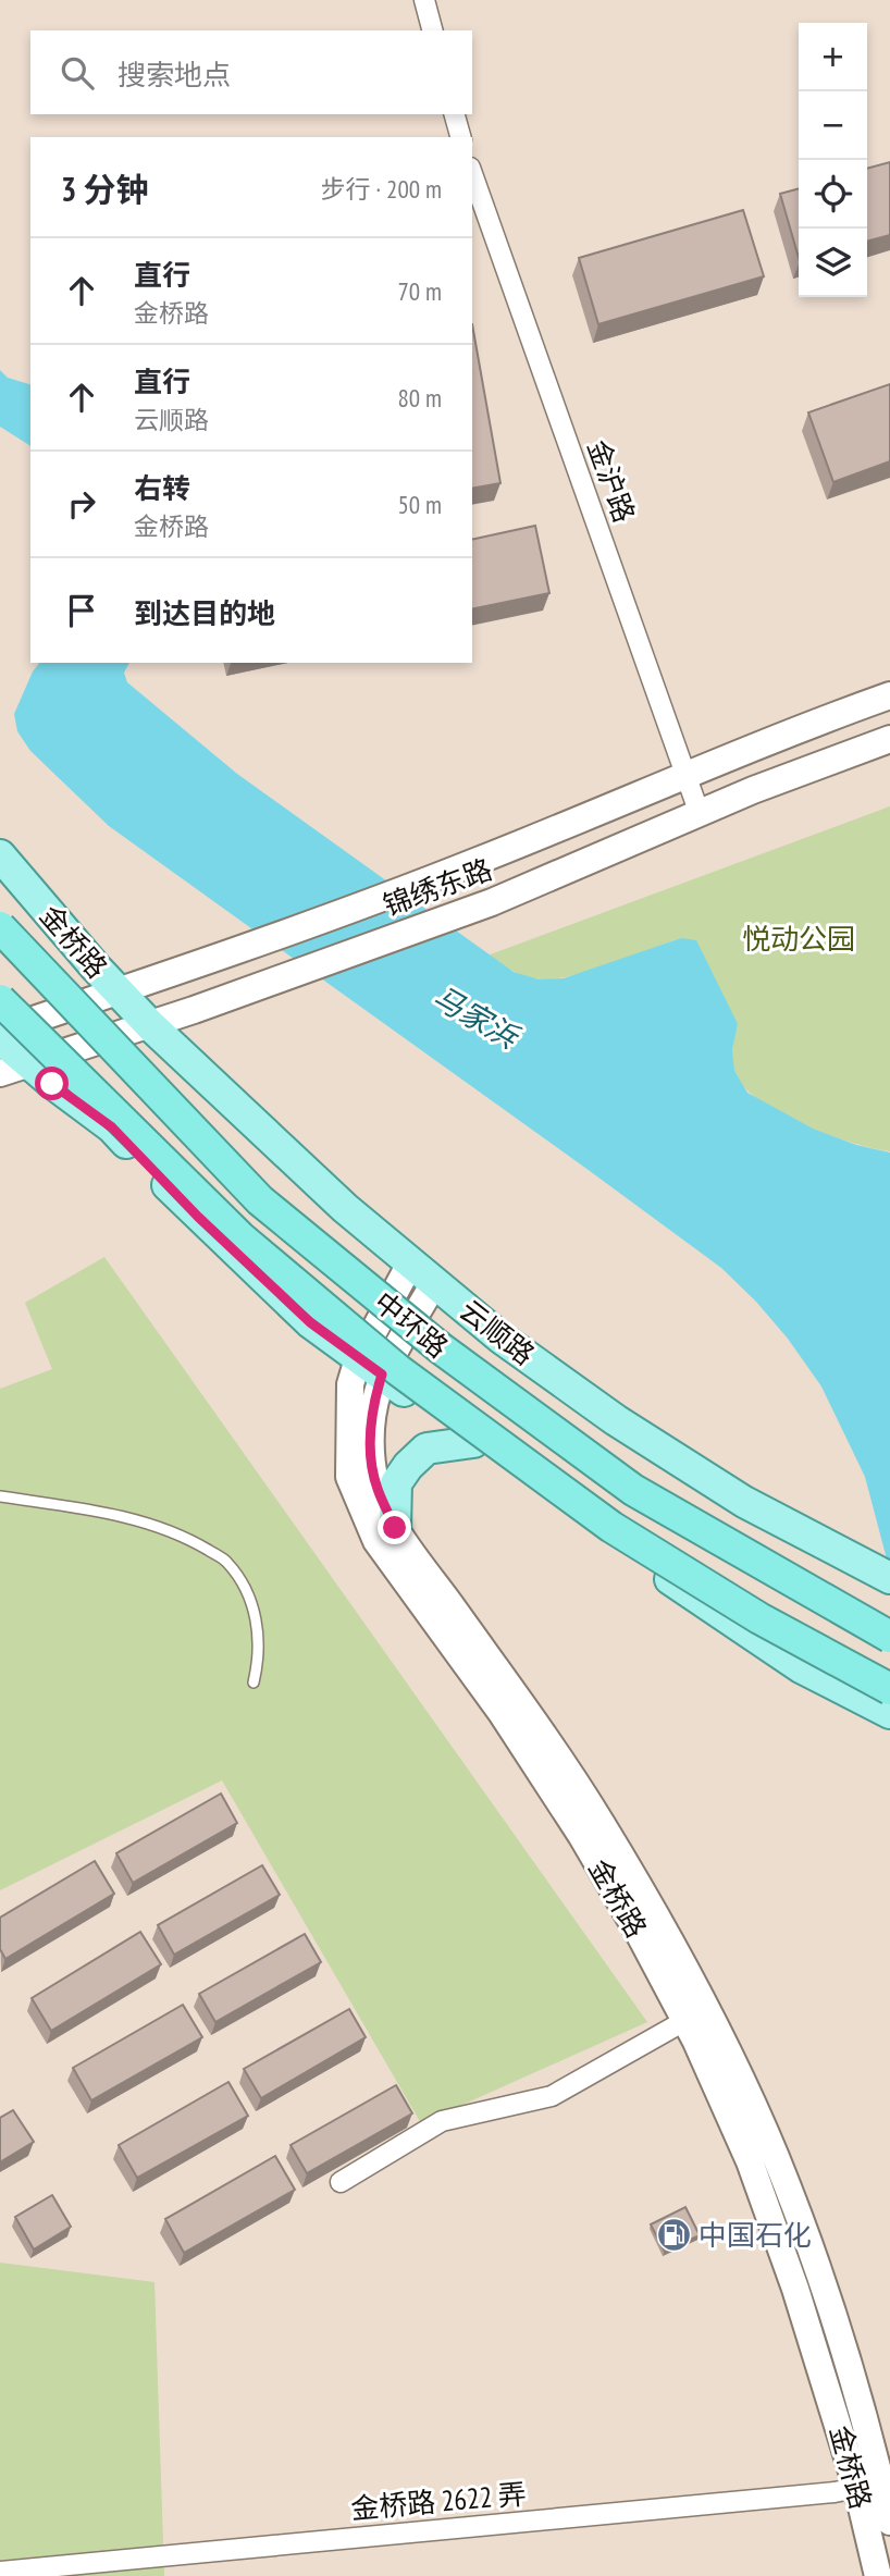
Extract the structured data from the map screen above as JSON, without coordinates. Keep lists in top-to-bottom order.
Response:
{
  "streets": {
    "highway": ["中环路"],
    "main road": ["锦绣东路", "金桥路", "云顺路"],
    "street": ["金沪路", "金桥路 2622 弄"]
  },
  "crossings": [
    ["金沪路", "锦绣东路"],
    ["锦绣东路", "金桥路"],
    ["锦绣东路", "云顺路"],
    ["金桥路", "云顺路"],
    ["金桥路", "金桥路 2622 弄"]
  ],
  "water": ["马家浜"],
  "parks": ["悦动公园"],
  "places": {
    "fuel station": ["中国石化"]
  },
  "page": {
    "map_buttons": ["+", "−"],
    "search": "搜索地点",
    "heading": ["3 分钟", "步行 · 200 m"],
    "list": [
      ["直行", "金桥路", "70 m"],
      ["直行", "云顺路", "80 m"],
      ["右转", "金桥路", "50 m"],
      "到达目的地"
    ]
  }
}
